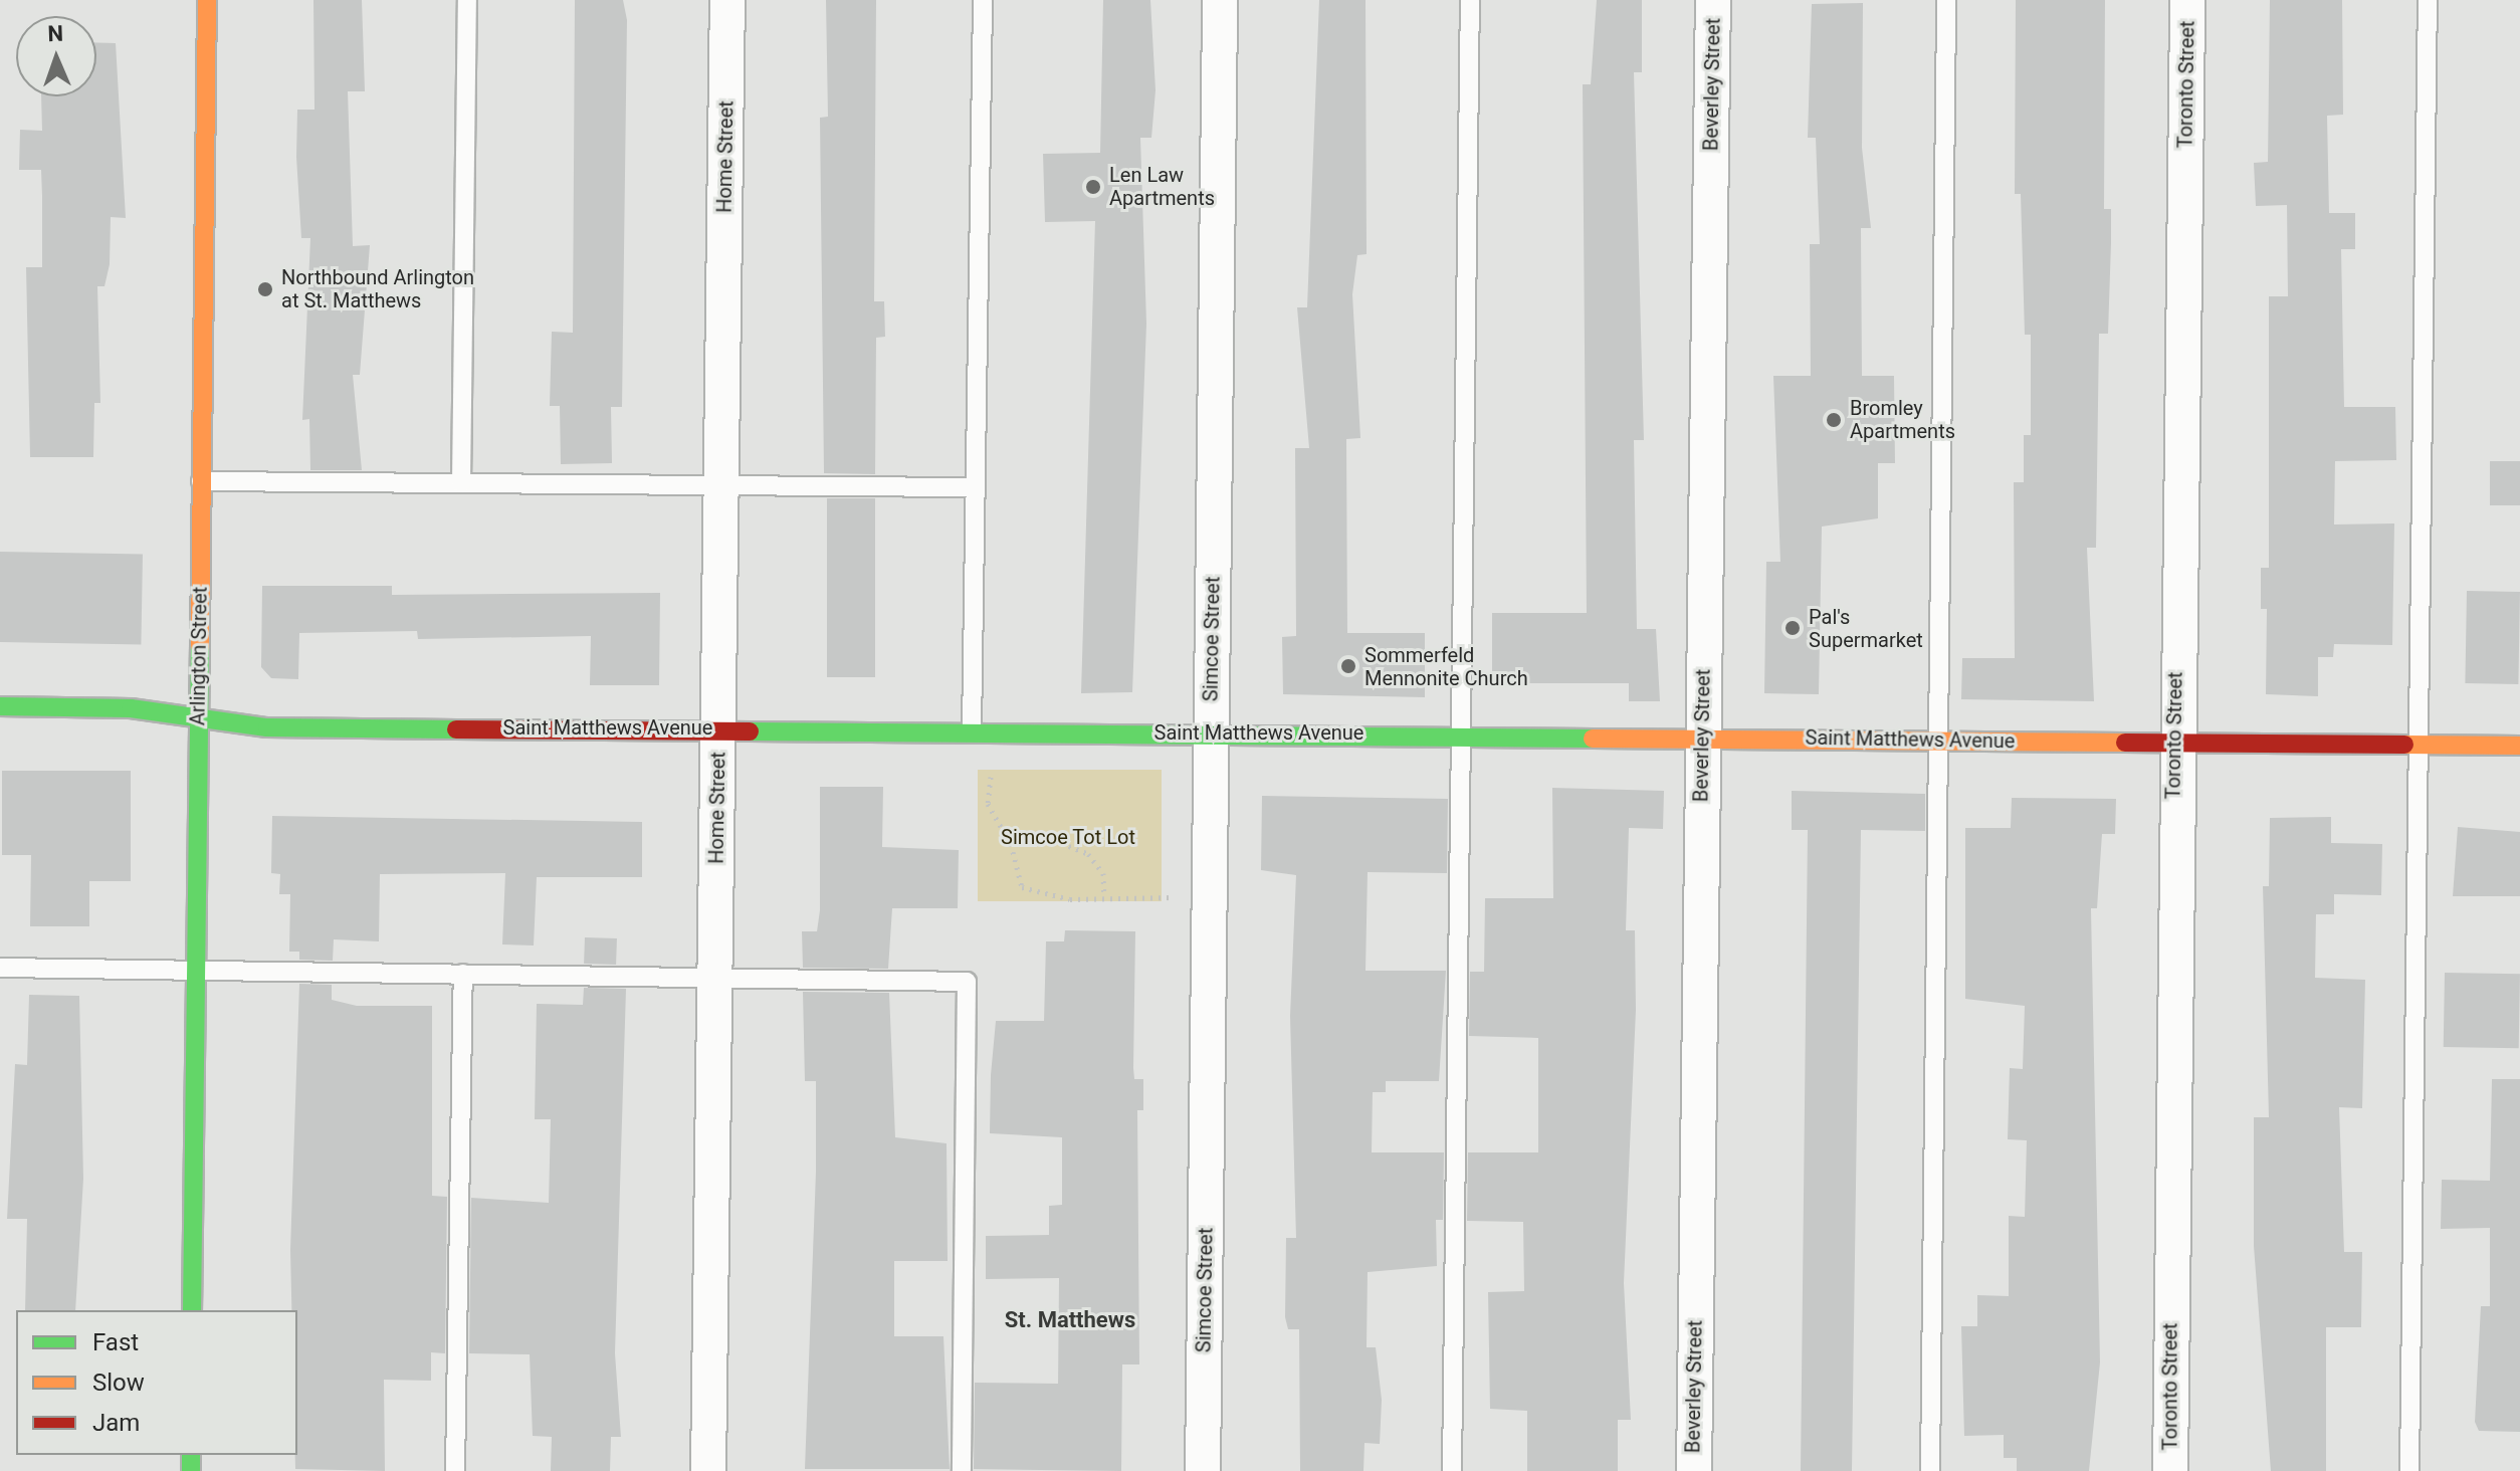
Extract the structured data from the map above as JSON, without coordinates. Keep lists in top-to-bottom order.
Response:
{
  "streets": {
    "street": [
      "Beverley Street",
      "Toronto Street",
      "Home Street",
      "Simcoe Street",
      "Arlington Street",
      "Saint Matthews Avenue"
    ]
  },
  "crossings": [
    ["Beverley Street", "Saint Matthews Avenue"],
    ["Toronto Street", "Saint Matthews Avenue"],
    ["Home Street", "Saint Matthews Avenue"],
    ["Simcoe Street", "Saint Matthews Avenue"],
    ["Arlington Street", "Saint Matthews Avenue"]
  ],
  "districts": ["St. Matthews"],
  "parks": ["Simcoe Tot Lot"],
  "places": [
    "Len Law Apartments",
    "Northbound Arlington at St. Matthews",
    "Bromley Apartments",
    "Pal's Supermarket",
    "Sommerfeld Mennonite Church"
  ],
  "legend": ["Fast", "Slow", "Jam"],
  "north": "top"
}
